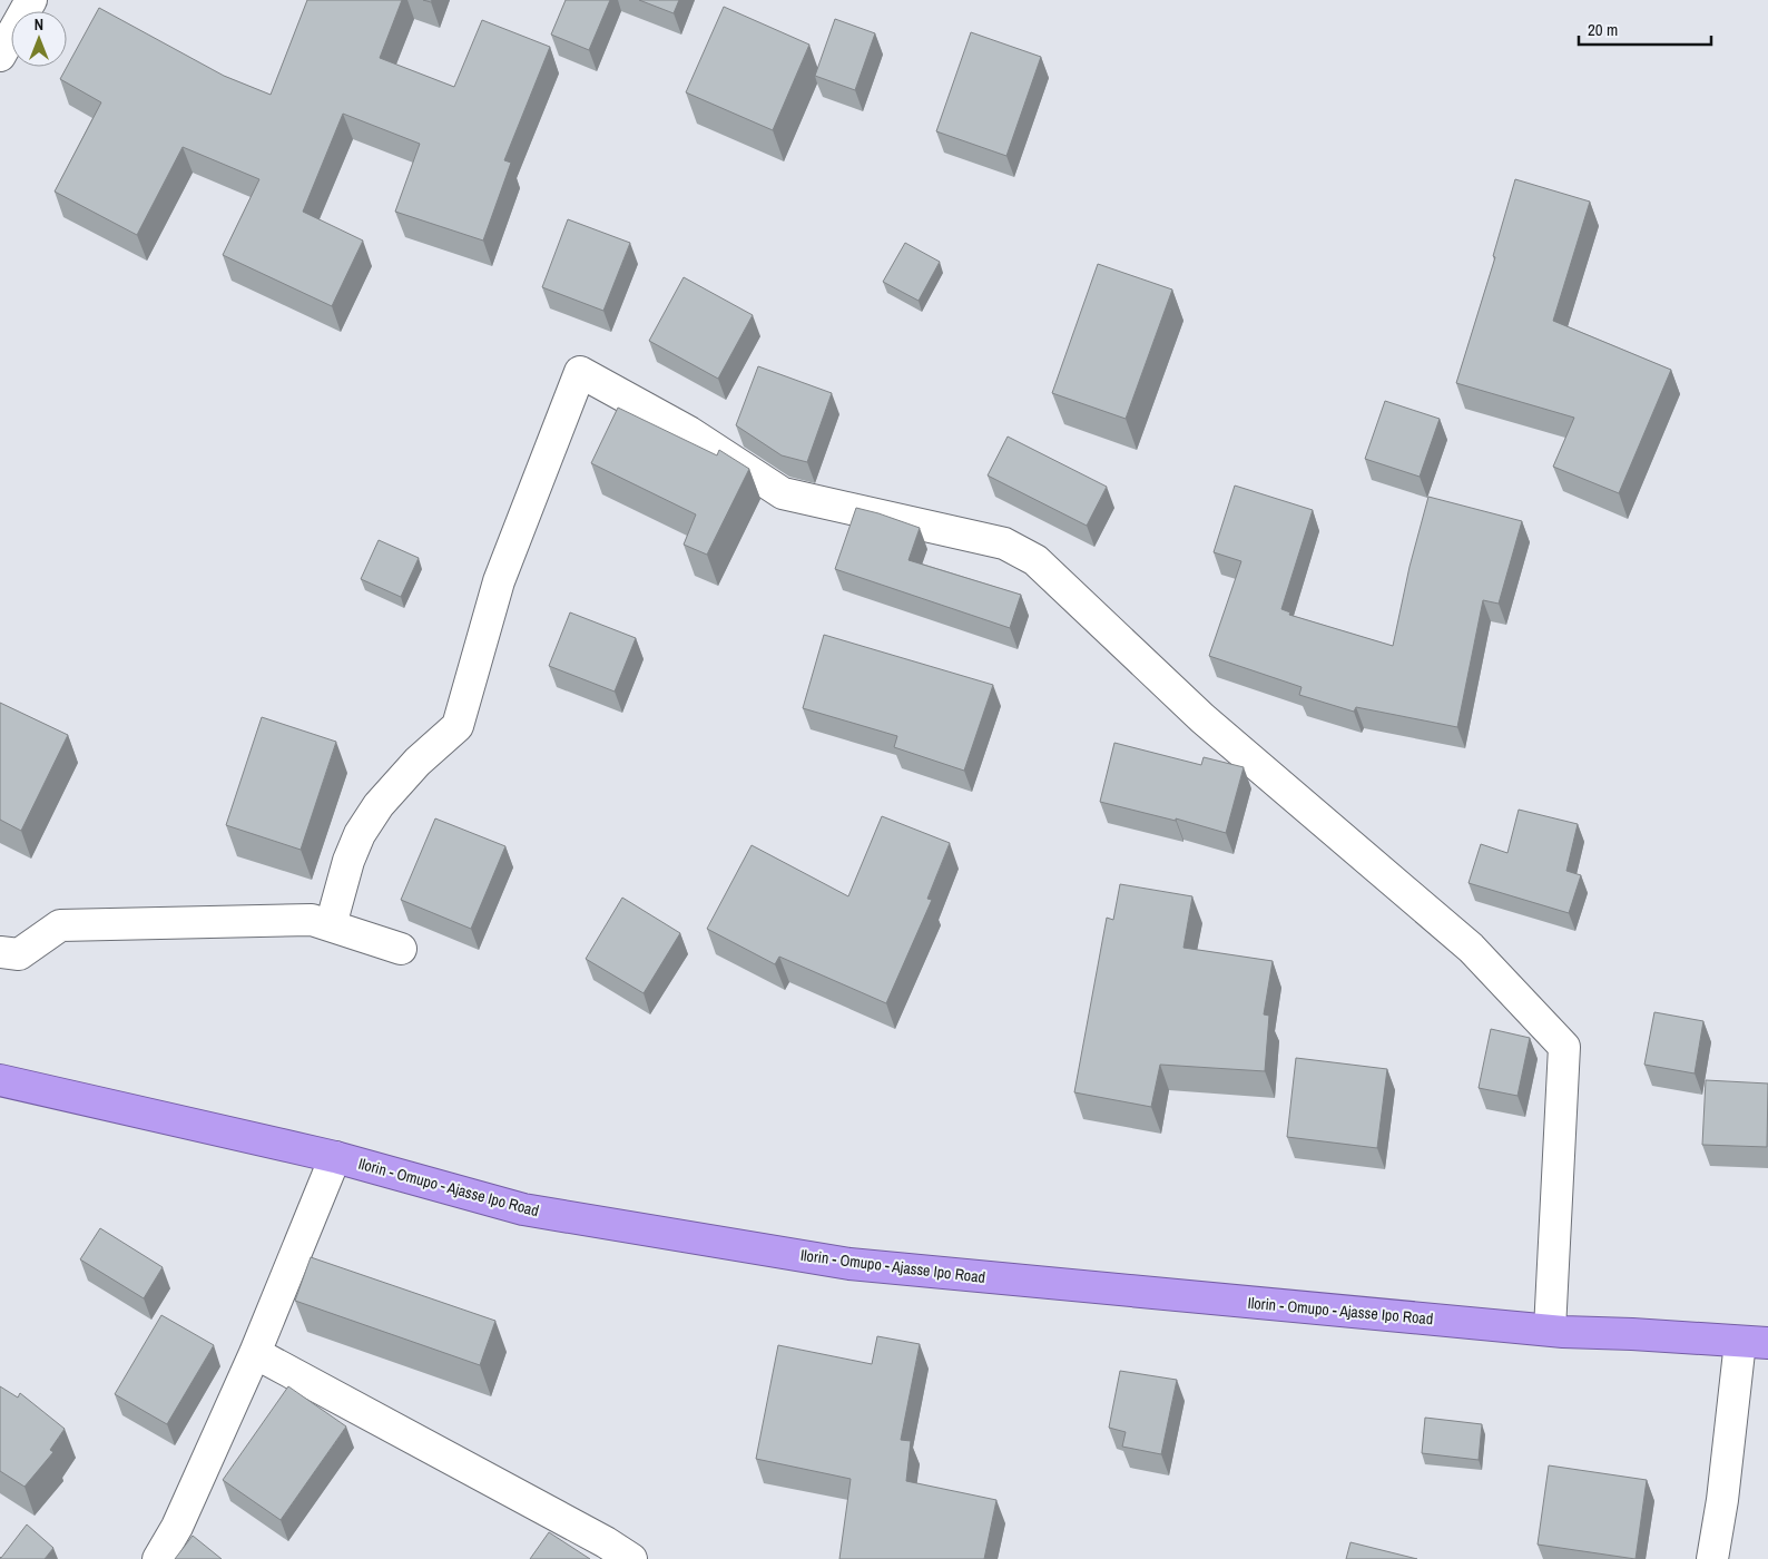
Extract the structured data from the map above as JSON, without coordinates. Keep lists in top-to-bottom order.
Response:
{
  "streets": {
    "highway": ["Ilorin - Omupo - Ajasse Ipo Road"]
  },
  "scale_bar": "20 m",
  "north": "top"
}
